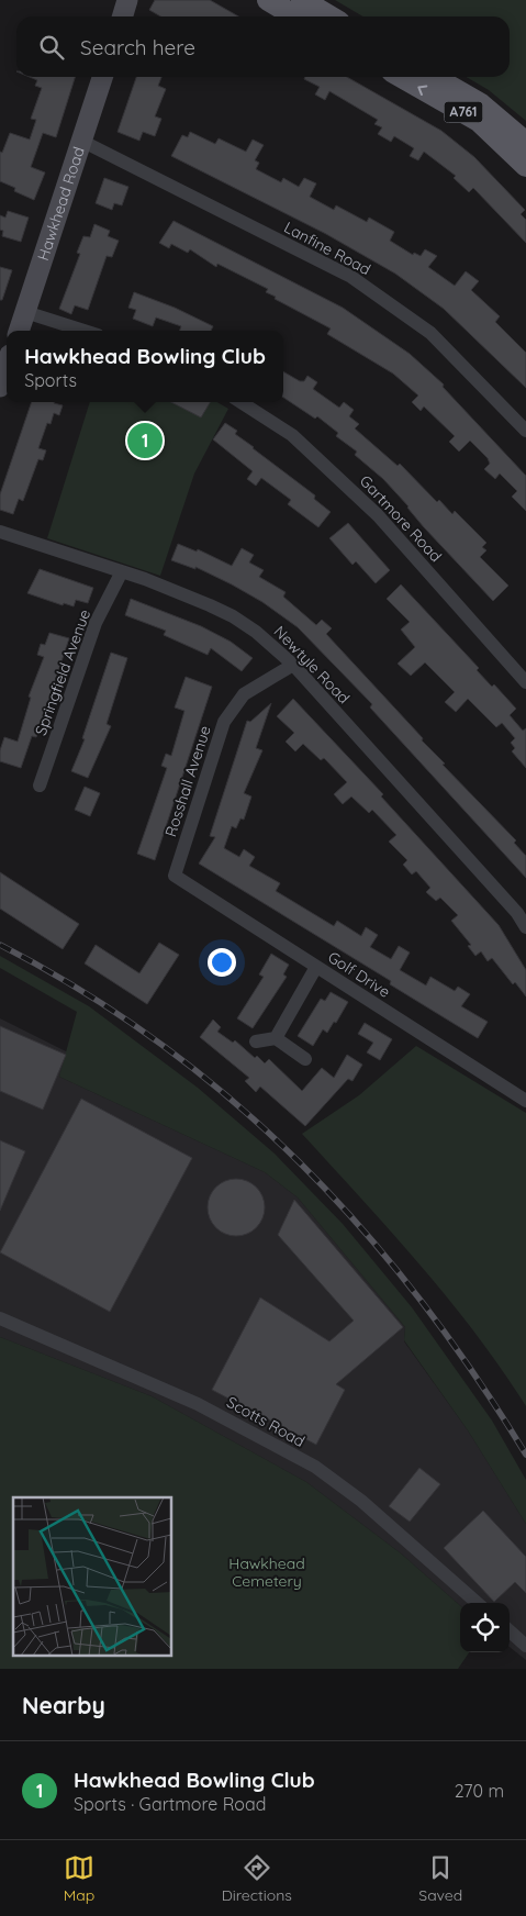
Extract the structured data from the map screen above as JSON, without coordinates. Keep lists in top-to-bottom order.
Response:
{
  "streets": {
    "main road": ["A761"],
    "street": [
      "Hawkhead Road",
      "Lanfine Road",
      "Gartmore Road",
      "Newtyle Road",
      "Springfield Avenue",
      "Rosshall Avenue",
      "Golf Drive",
      "Scotts Road"
    ]
  },
  "crossings": [
    ["Hawkhead Road", "Lanfine Road"],
    ["Newtyle Road", "Springfield Avenue"],
    ["Newtyle Road", "Rosshall Avenue"],
    ["Rosshall Avenue", "Golf Drive"]
  ],
  "parks": ["Hawkhead Cemetery"],
  "page": {
    "search": "Search here",
    "popup": ["Hawkhead Bowling Club", "Sports"],
    "pins": "1",
    "heading": "Nearby",
    "list": [
      {
        "mark": "1",
        "name": "Hawkhead Bowling Club",
        "note": "Sports · Gartmore Road",
        "value": "270 m"
      }
    ],
    "nav": ["Map", "Directions", "Saved"]
  }
}
